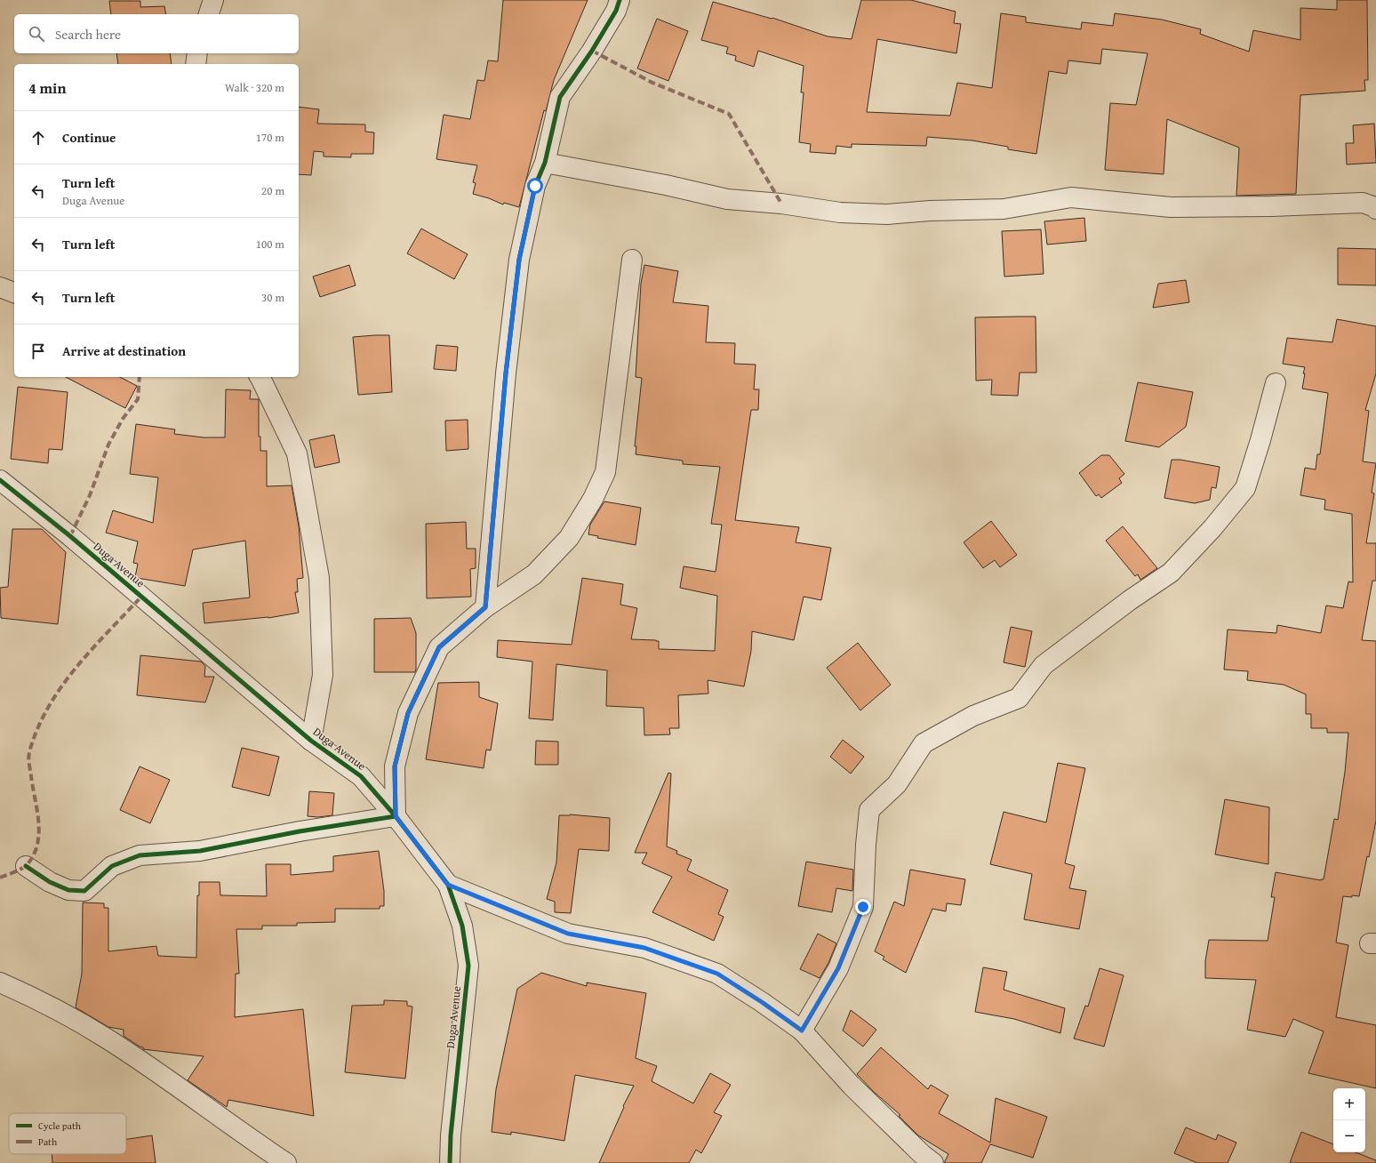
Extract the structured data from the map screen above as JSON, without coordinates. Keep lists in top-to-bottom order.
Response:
{
  "streets": {
    "street": ["Duga Avenue"]
  },
  "legend": ["Cycle path", "Path"],
  "page": {
    "search": "Search here",
    "heading": ["4 min", "Walk · 320 m"],
    "list": [
      ["Continue", "170 m"],
      ["Turn left", "Duga Avenue", "20 m"],
      ["Turn left", "100 m"],
      ["Turn left", "30 m"],
      "Arrive at destination"
    ],
    "map_buttons": ["+", "−"]
  }
}
